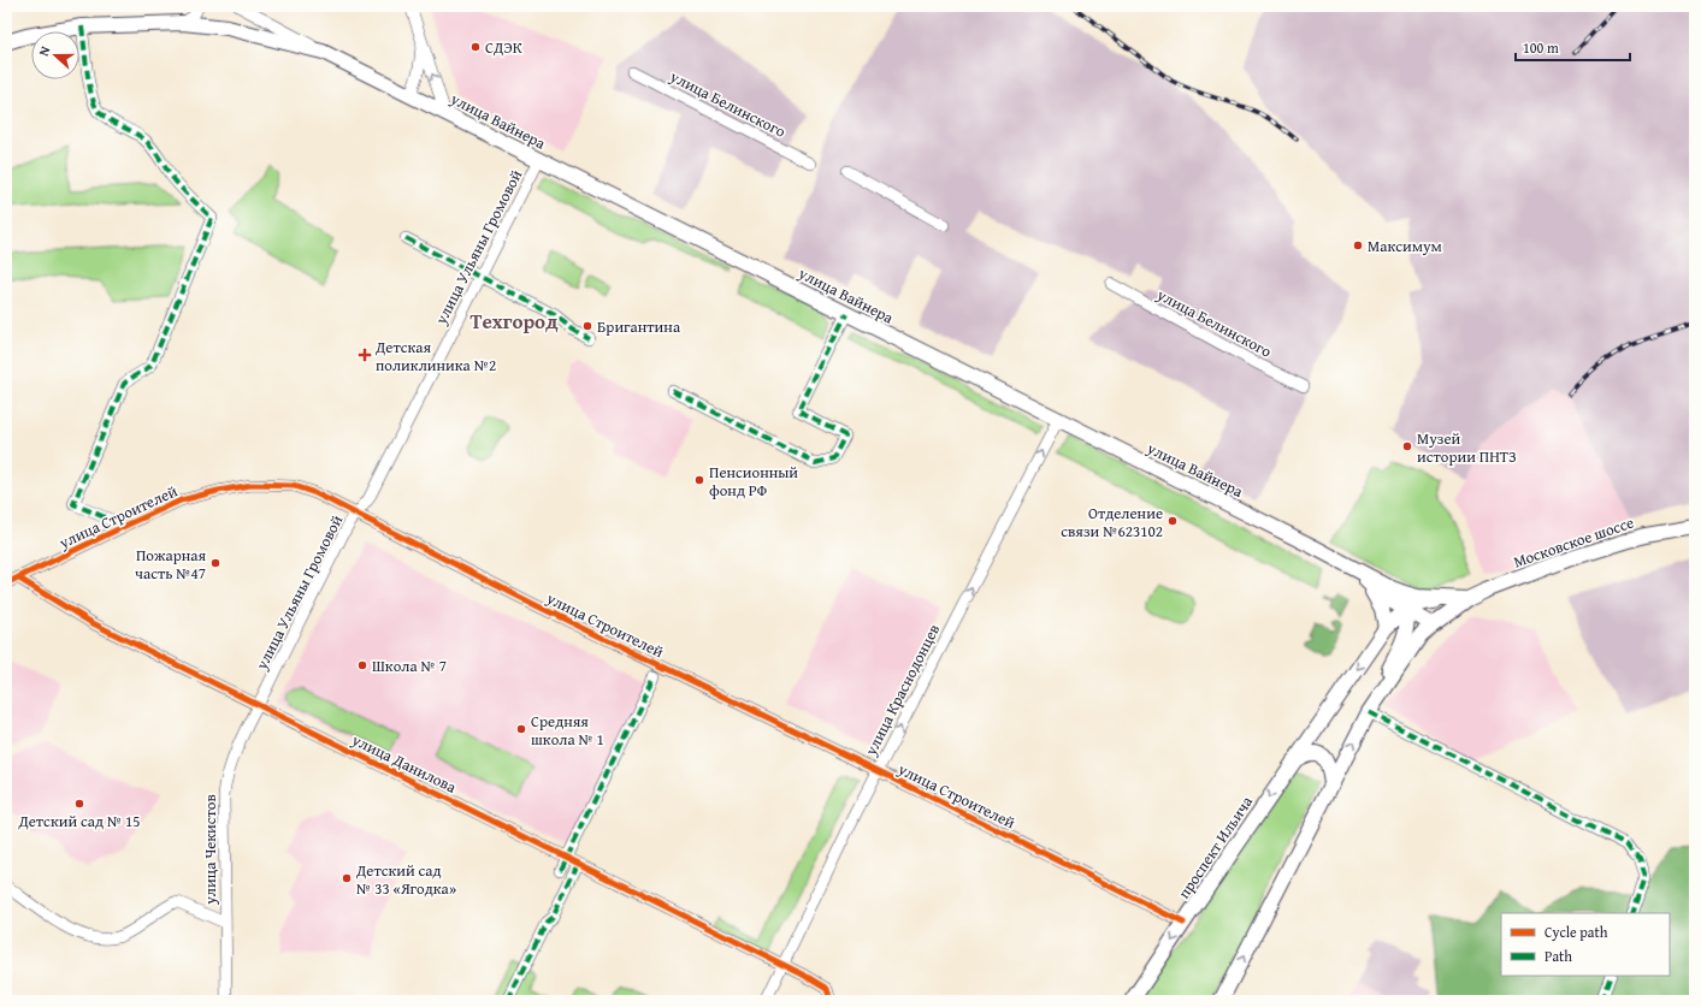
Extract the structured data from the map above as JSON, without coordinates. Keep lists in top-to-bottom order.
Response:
{
  "streets": {
    "main road": ["улица Вайнера", "Московское шоссе", "проспект Ильича"],
    "street": [
      "улица Белинского",
      "улица Ульяны Громовой",
      "улица Строителей",
      "улица Краснодонцев",
      "улица Данилова",
      "улица Чекистов"
    ]
  },
  "crossings": [
    ["улица Вайнера", "улица Ульяны Громовой"],
    ["улица Вайнера", "Московское шоссе"],
    ["улица Вайнера", "улица Краснодонцев"],
    ["улица Вайнера", "проспект Ильича"],
    ["улица Ульяны Громовой", "улица Строителей"],
    ["улица Ульяны Громовой", "улица Данилова"],
    ["улица Ульяны Громовой", "улица Чекистов"],
    ["улица Строителей", "улица Краснодонцев"],
    ["улица Строителей", "улица Данилова"],
    ["улица Строителей", "проспект Ильича"],
    ["Московское шоссе", "проспект Ильича"],
    ["улица Краснодонцев", "улица Данилова"],
    ["улица Данилова", "улица Чекистов"]
  ],
  "one_way": ["улица Краснодонцев"],
  "districts": ["Техгород"],
  "places": {
    "other": [
      "СДЭК",
      "Максимум",
      "Бригантина",
      "Музей истории ПНТЗ",
      "Пенсионный фонд РФ",
      "Отделение связи №623102",
      "Пожарная часть №47",
      "Школа № 7",
      "Средняя школа № 1",
      "Детский сад № 15",
      "Детский сад № 33 «Ягодка»"
    ],
    "health": ["Детская поликлиника №2"]
  },
  "legend": ["Cycle path", "Path"],
  "scale_bar": "100 m",
  "north": "left"
}
